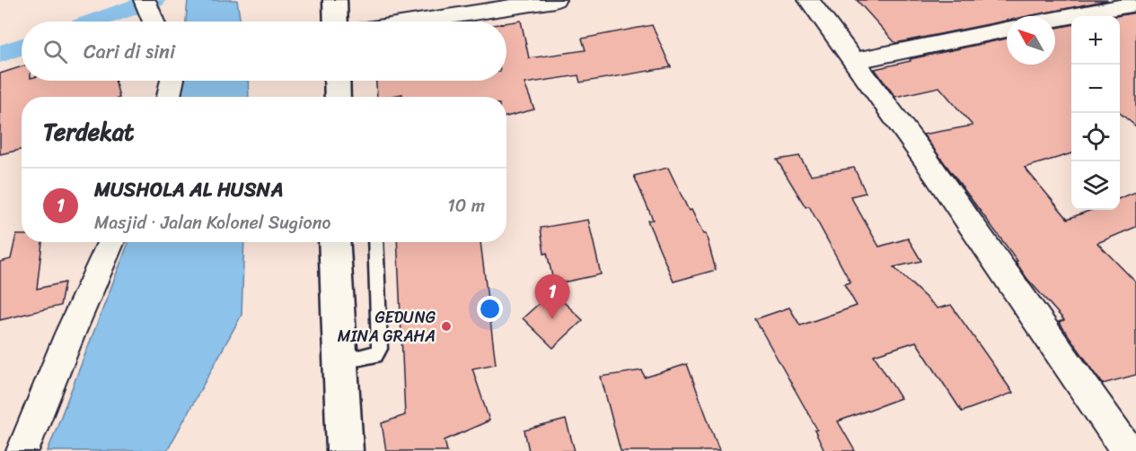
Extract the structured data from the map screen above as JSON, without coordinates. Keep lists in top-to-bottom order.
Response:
{
  "places": ["GEDUNG MINA GRAHA"],
  "north": "top left",
  "page": {
    "map_buttons": ["+", "−"],
    "search": "Cari di sini",
    "heading": "Terdekat",
    "list": [
      {
        "mark": "1",
        "name": "MUSHOLA AL HUSNA",
        "note": "Masjid · Jalan Kolonel Sugiono",
        "value": "10 m"
      }
    ],
    "pins": "1"
  }
}
